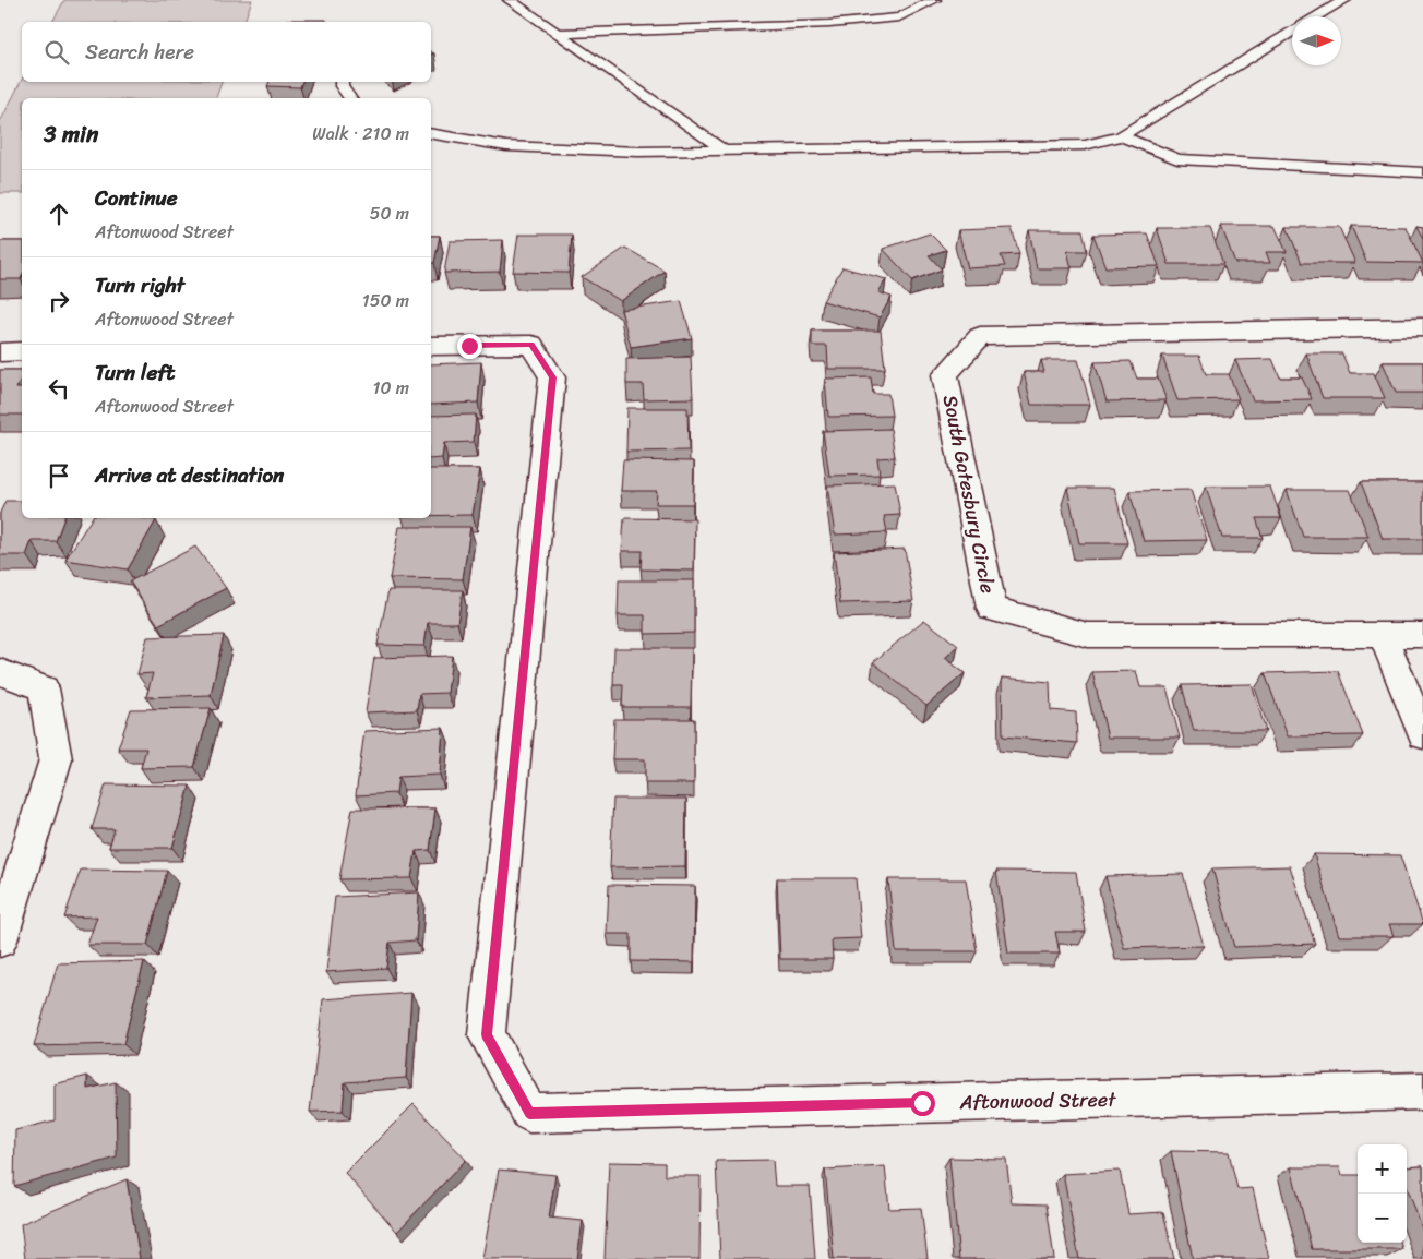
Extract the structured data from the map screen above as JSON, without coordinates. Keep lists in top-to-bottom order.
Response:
{
  "streets": {
    "street": ["South Gatesbury Circle", "Aftonwood Street"]
  },
  "north": "right",
  "page": {
    "search": "Search here",
    "heading": ["3 min", "Walk · 210 m"],
    "list": [
      ["Continue", "Aftonwood Street", "50 m"],
      ["Turn right", "Aftonwood Street", "150 m"],
      ["Turn left", "Aftonwood Street", "10 m"],
      "Arrive at destination"
    ],
    "map_buttons": ["+", "−"]
  }
}
